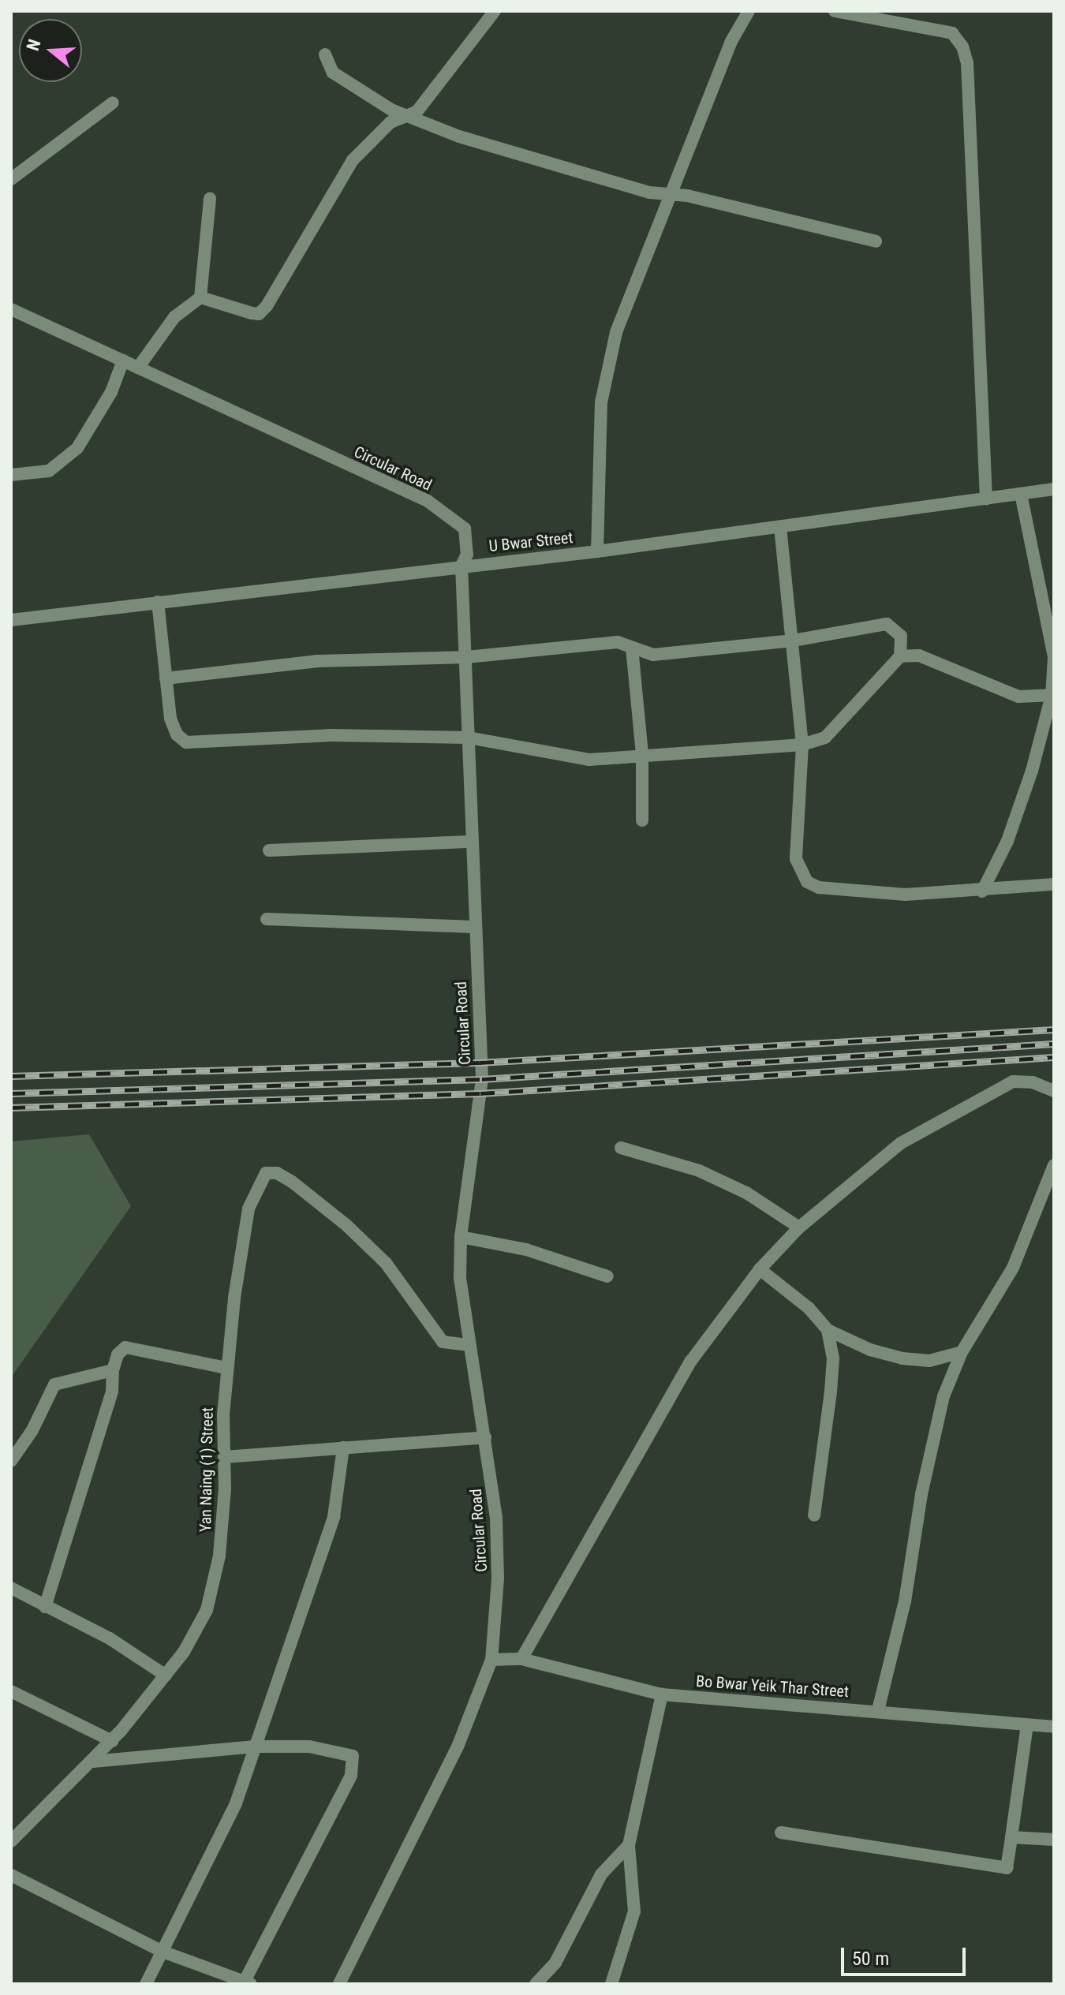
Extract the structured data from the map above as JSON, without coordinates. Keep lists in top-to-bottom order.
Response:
{
  "streets": {
    "street": [
      "Circular Road",
      "U Bwar Street",
      "Yan Naing (1) Street",
      "Bo Bwar Yeik Thar Street"
    ]
  },
  "crossings": [
    ["Circular Road", "U Bwar Street"],
    ["Circular Road", "Yan Naing (1) Street"],
    ["Circular Road", "Bo Bwar Yeik Thar Street"]
  ],
  "scale_bar": "50 m",
  "north": "left"
}
